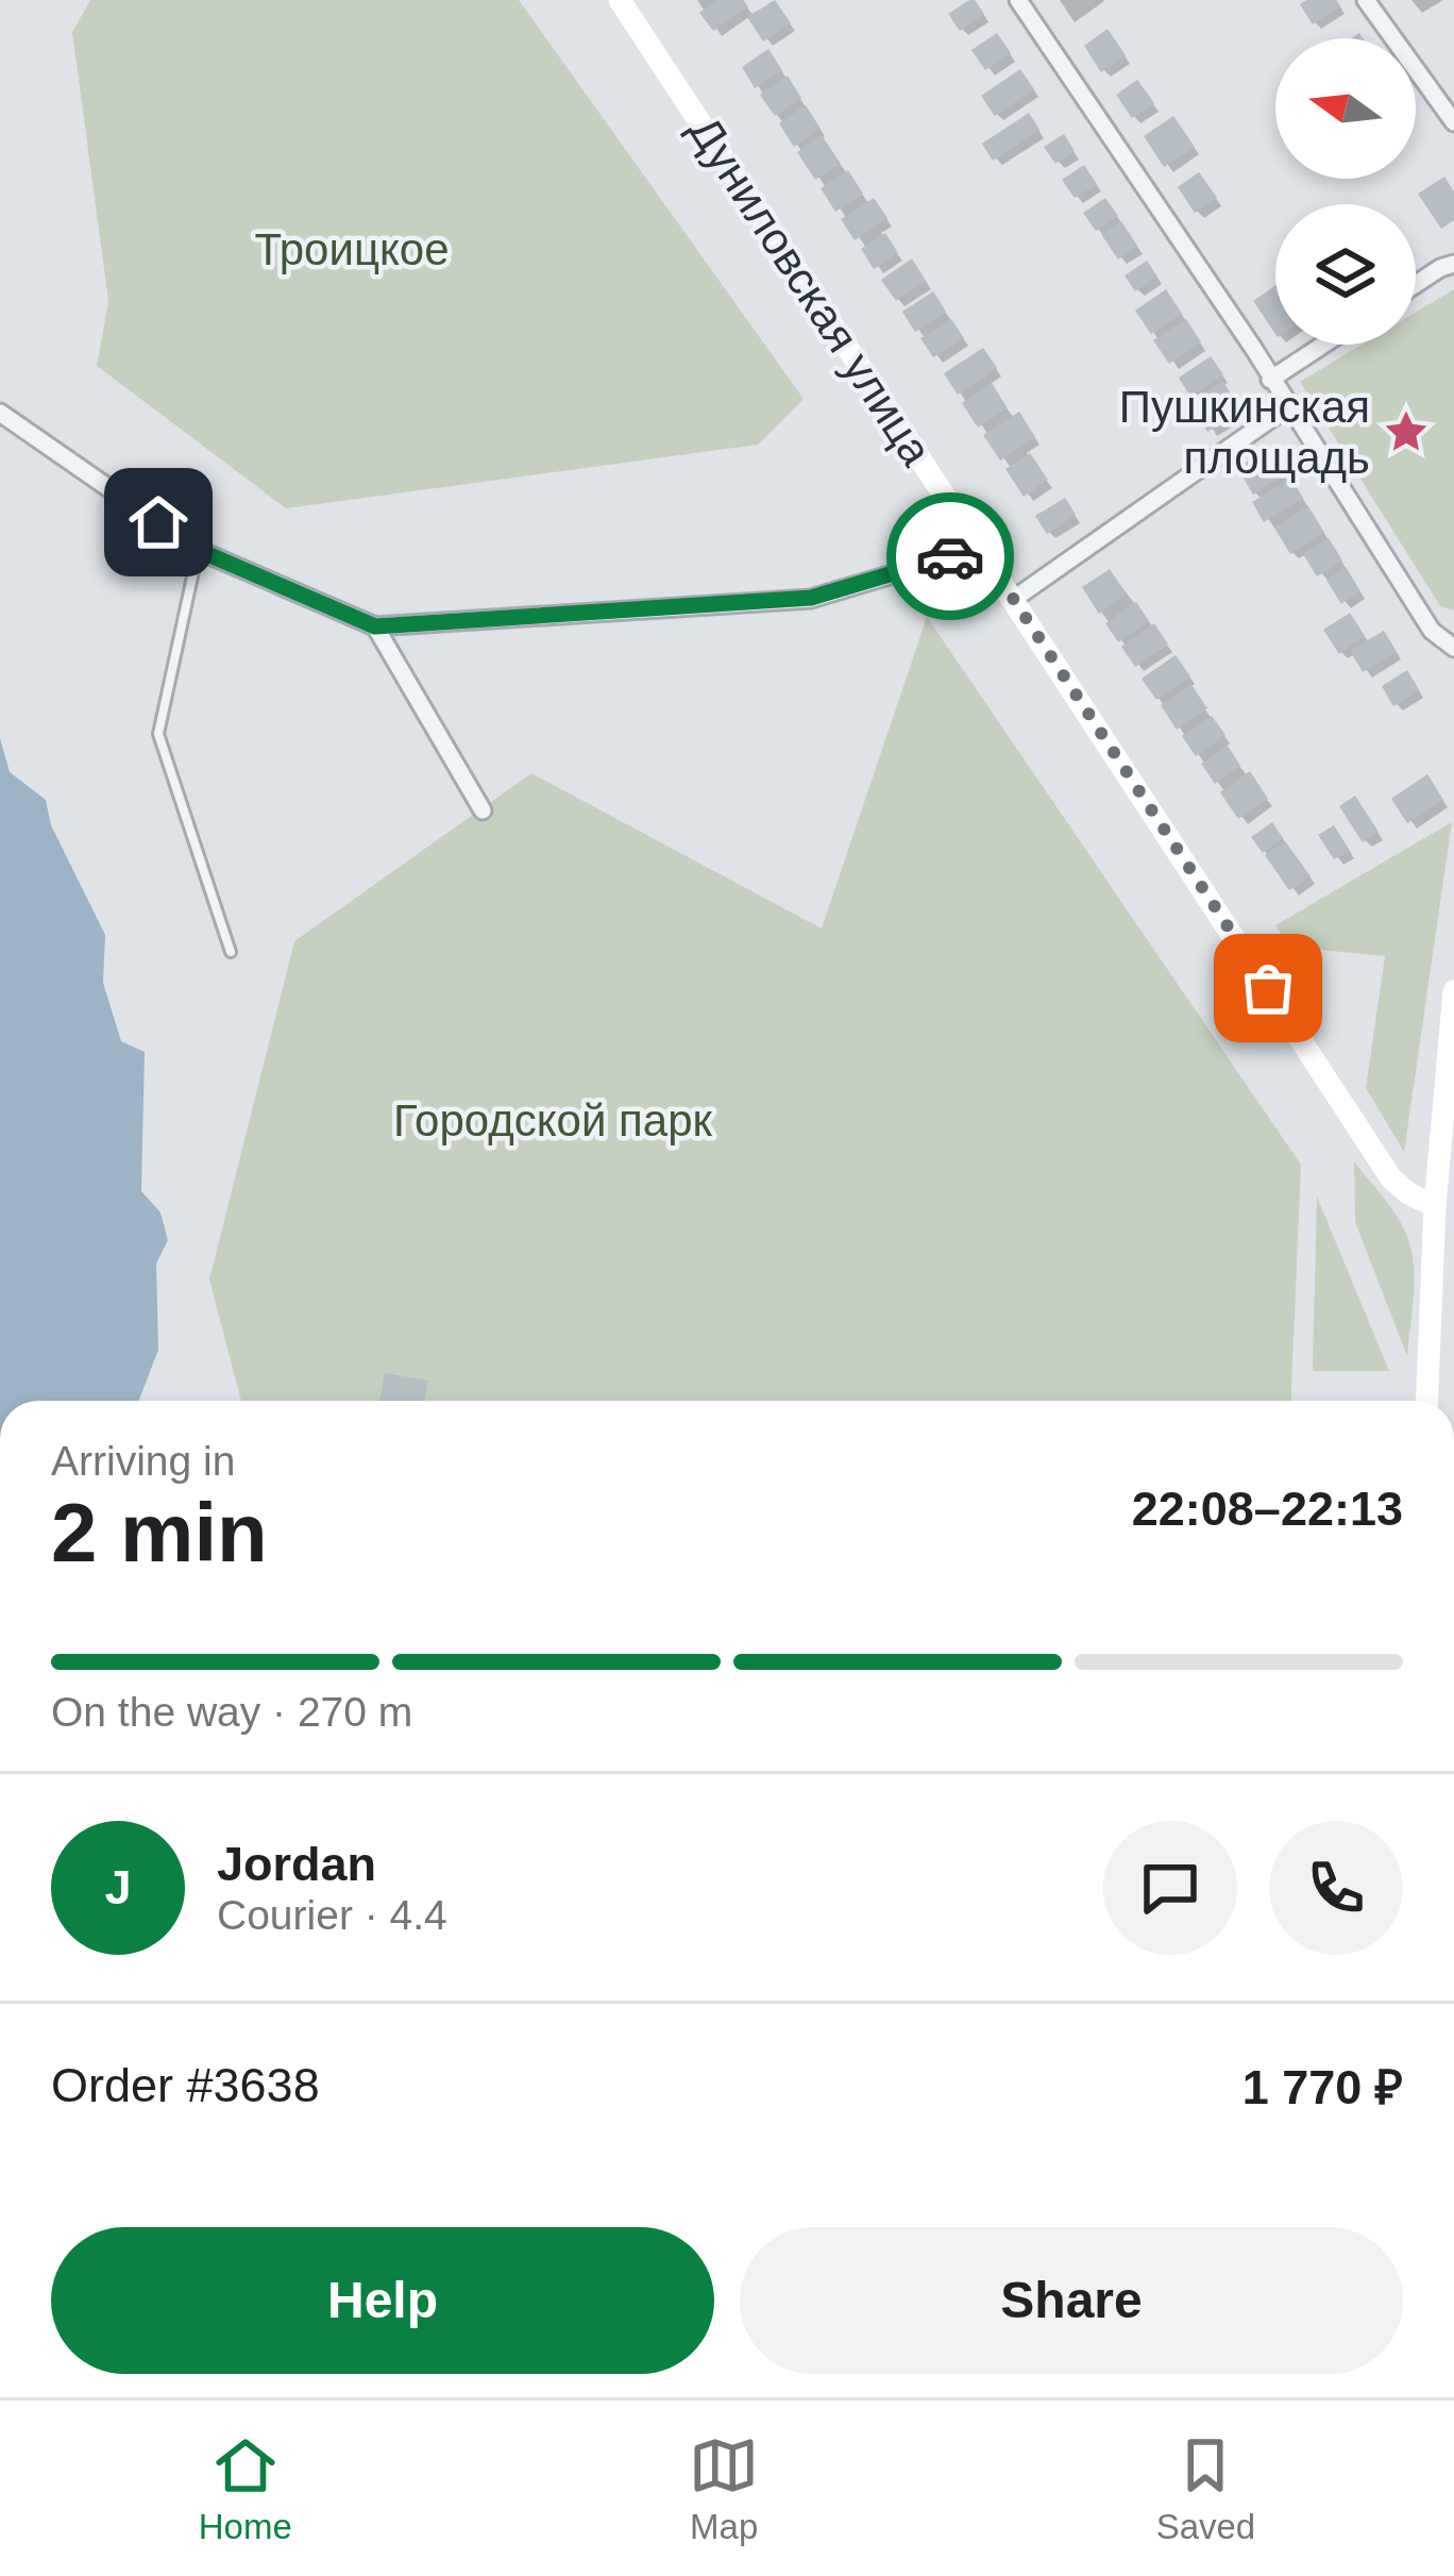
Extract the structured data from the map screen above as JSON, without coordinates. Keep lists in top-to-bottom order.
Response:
{
  "streets": {
    "main road": ["Дуниловская улица"]
  },
  "parks": ["Троицкое", "Городской парк"],
  "places": {
    "place": ["Пушкинская площадь"]
  },
  "north": "left",
  "page": {
    "heading": ["2 min", "Arriving in", "22:08–22:13"],
    "panel": [
      "Jordan",
      "Courier · 4.4",
      "Order #3638",
      "1 770 ₽"
    ],
    "bar": "On the way · 270 m",
    "round": "J",
    "buttons": ["Help", "Share"],
    "tabs": ["Home", "Map", "Saved"]
  }
}
